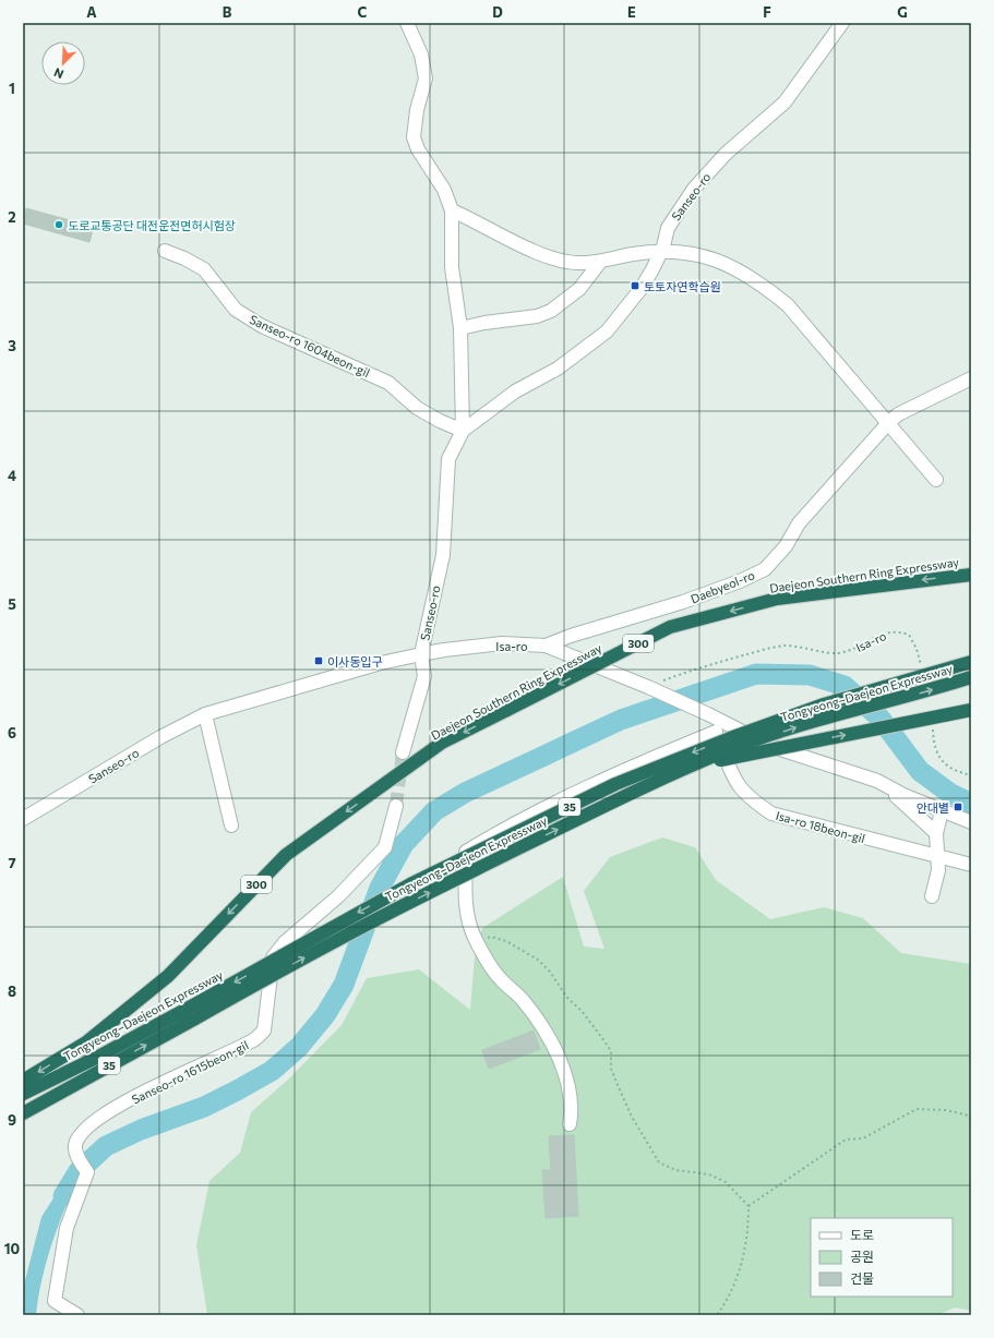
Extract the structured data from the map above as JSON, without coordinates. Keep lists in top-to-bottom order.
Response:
{
  "streets": {
    "highway": [
      "Daejeon Southern Ring Expressway",
      "300",
      "Tongyeong–Daejeon Expressway",
      "35"
    ],
    "street": [
      "Sanseo-ro",
      "Sanseo-ro 1604beon-gil",
      "Daebyeol-ro",
      "Isa-ro",
      "Isa-ro 18beon-gil",
      "Sanseo-ro 1615beon-gil"
    ]
  },
  "crossings": [
    ["Sanseo-ro", "Sanseo-ro 1604beon-gil"],
    ["Sanseo-ro", "Isa-ro"],
    ["Daebyeol-ro", "Isa-ro"],
    ["Isa-ro", "Isa-ro 18beon-gil"]
  ],
  "one_way": ["Daejeon Southern Ring Expressway"],
  "places": {
    "other": ["도로교통공단 대전운전면허시험장"],
    "transit": ["토토자연학습원", "이사동입구", "안대별"]
  },
  "legend": ["도로", "공원", "건물"],
  "north": "bottom left",
  "grid": {
    "columns": [
      "A",
      "B",
      "C",
      "D",
      "E",
      "F",
      "G"
    ],
    "rows": [
      "1",
      "2",
      "3",
      "4",
      "5",
      "6",
      "7",
      "8",
      "9",
      "10"
    ]
  }
}
